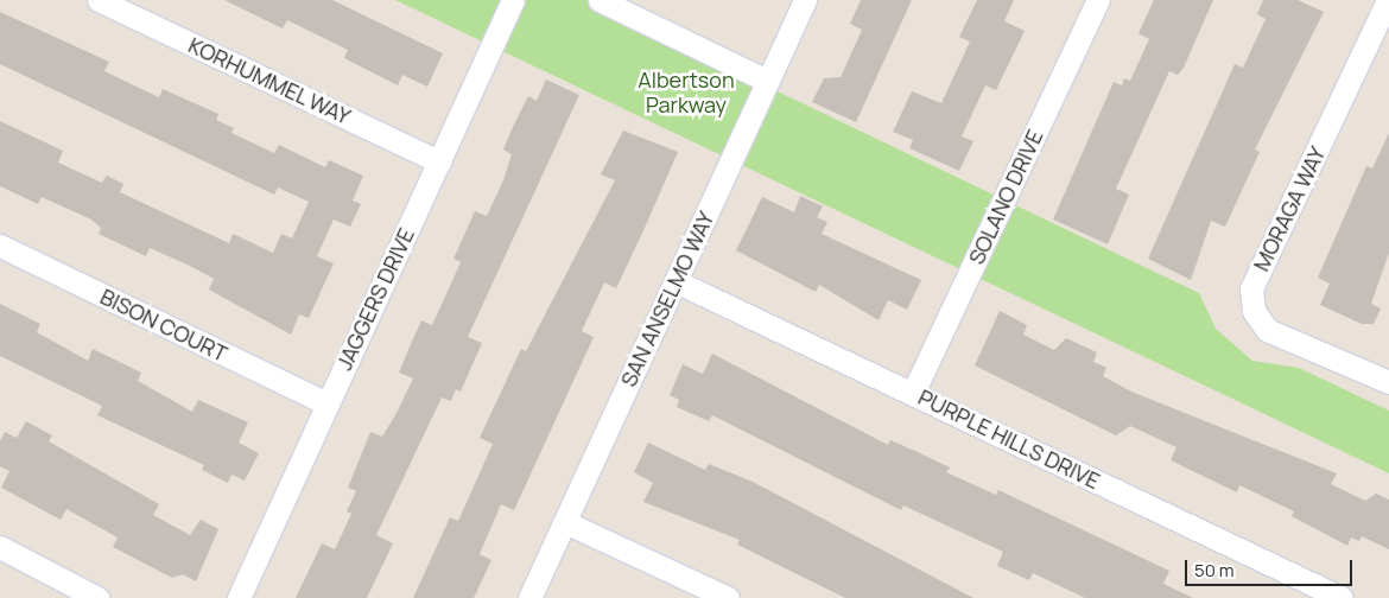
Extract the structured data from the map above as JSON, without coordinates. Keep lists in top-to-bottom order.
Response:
{
  "streets": {
    "street": [
      "KORHUMMEL WAY",
      "SOLANO DRIVE",
      "MORAGA WAY",
      "JAGGERS DRIVE",
      "SAN ANSELMO WAY",
      "BISON COURT",
      "PURPLE HILLS DRIVE"
    ]
  },
  "crossings": [
    ["KORHUMMEL WAY", "JAGGERS DRIVE"],
    ["SOLANO DRIVE", "PURPLE HILLS DRIVE"],
    ["JAGGERS DRIVE", "BISON COURT"],
    ["SAN ANSELMO WAY", "PURPLE HILLS DRIVE"]
  ],
  "parks": ["Albertson Parkway"],
  "scale_bar": "50 m"
}
